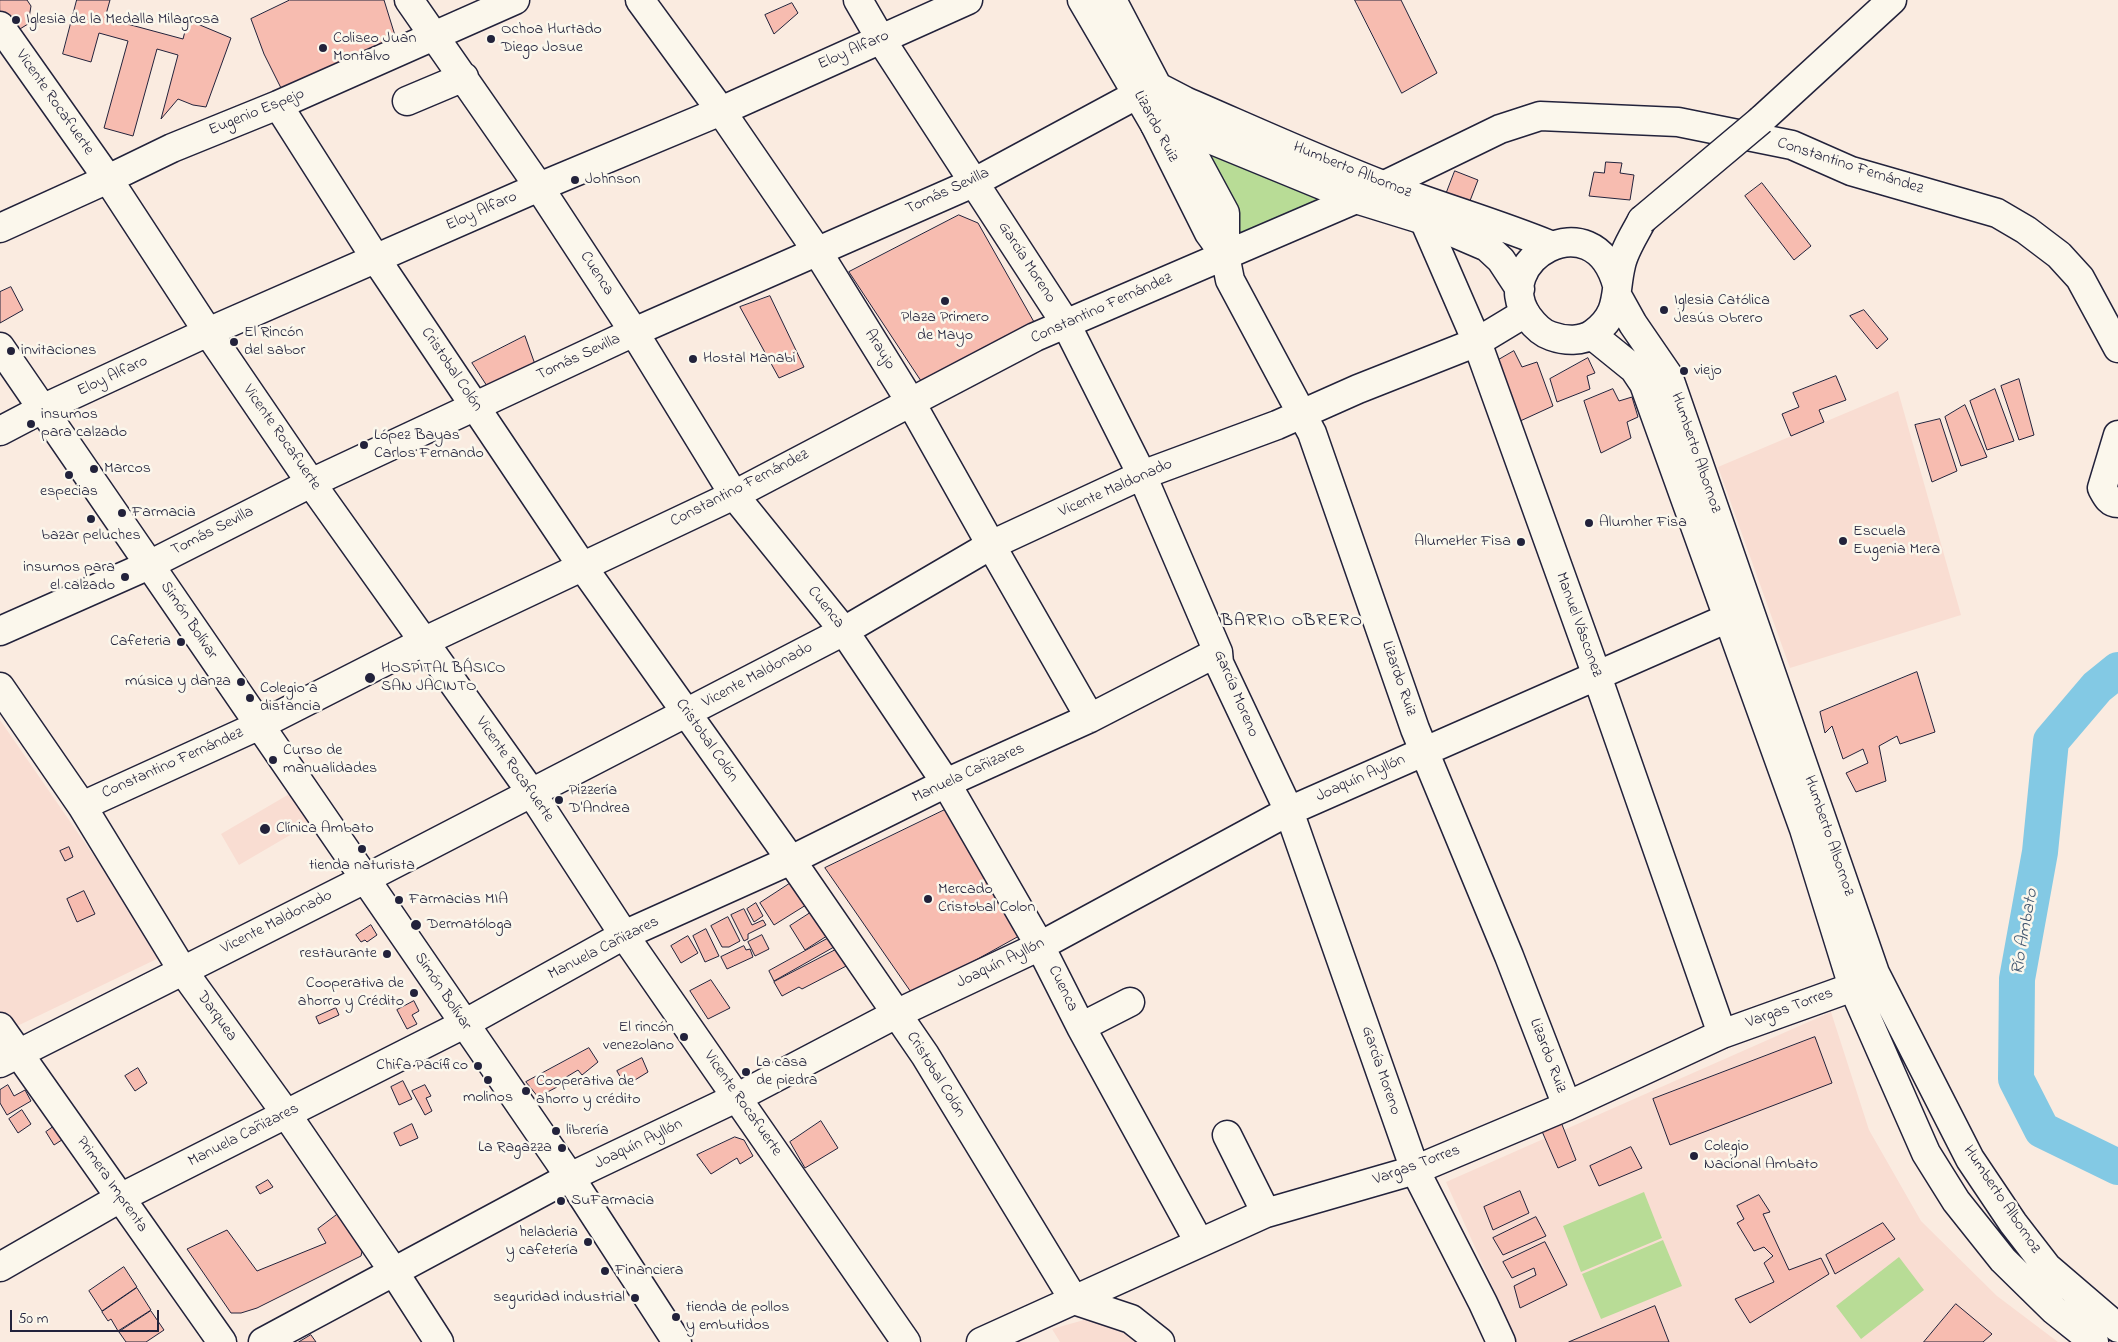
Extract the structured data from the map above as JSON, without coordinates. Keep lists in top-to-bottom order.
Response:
{
  "streets": {
    "street": [
      "Eloy Alfaro",
      "Vicente Rocafuerte",
      "Eugenio Espejo",
      "Lizardo Ruiz",
      "Constantino Fernández",
      "Humberto Albornoz",
      "Tomás Sevilla",
      "García Moreno",
      "Cuenca",
      "Araujo",
      "Cristobal Colón",
      "Vicente Maldonado",
      "Simón Bolívar",
      "Manuel Vásconez",
      "Manuela Cañizares",
      "Joaquín Ayllón",
      "Vargas Torres",
      "Darquea",
      "Primera Imprenta"
    ]
  },
  "crossings": [
    ["Eloy Alfaro", "Vicente Rocafuerte"],
    ["Eloy Alfaro", "García Moreno"],
    ["Eloy Alfaro", "Cuenca"],
    ["Eloy Alfaro", "Araujo"],
    ["Eloy Alfaro", "Cristobal Colón"],
    ["Eloy Alfaro", "Simón Bolívar"],
    ["Vicente Rocafuerte", "Eugenio Espejo"],
    ["Vicente Rocafuerte", "Constantino Fernández"],
    ["Vicente Rocafuerte", "Tomás Sevilla"],
    ["Vicente Rocafuerte", "Vicente Maldonado"],
    ["Vicente Rocafuerte", "Manuela Cañizares"],
    ["Vicente Rocafuerte", "Joaquín Ayllón"],
    ["Eugenio Espejo", "Cuenca"],
    ["Eugenio Espejo", "Cristobal Colón"],
    ["Lizardo Ruiz", "Constantino Fernández"],
    ["Lizardo Ruiz", "Humberto Albornoz"],
    ["Lizardo Ruiz", "Tomás Sevilla"],
    ["Lizardo Ruiz", "Vicente Maldonado"],
    ["Lizardo Ruiz", "Joaquín Ayllón"],
    ["Lizardo Ruiz", "Vargas Torres"],
    ["Constantino Fernández", "Humberto Albornoz"],
    ["Constantino Fernández", "García Moreno"],
    ["Constantino Fernández", "Cuenca"],
    ["Constantino Fernández", "Araujo"],
    ["Constantino Fernández", "Cristobal Colón"],
    ["Constantino Fernández", "Simón Bolívar"],
    ["Constantino Fernández", "Darquea"],
    ["Humberto Albornoz", "Tomás Sevilla"],
    ["Humberto Albornoz", "Vicente Maldonado"],
    ["Humberto Albornoz", "Manuel Vásconez"],
    ["Humberto Albornoz", "Joaquín Ayllón"],
    ["Humberto Albornoz", "Vargas Torres"],
    ["Tomás Sevilla", "García Moreno"],
    ["Tomás Sevilla", "Cuenca"],
    ["Tomás Sevilla", "Araujo"],
    ["Tomás Sevilla", "Cristobal Colón"],
    ["Tomás Sevilla", "Simón Bolívar"],
    ["García Moreno", "Vicente Maldonado"],
    ["García Moreno", "Manuela Cañizares"],
    ["García Moreno", "Joaquín Ayllón"],
    ["García Moreno", "Vargas Torres"],
    ["Cuenca", "Vicente Maldonado"],
    ["Cuenca", "Manuela Cañizares"],
    ["Cuenca", "Joaquín Ayllón"],
    ["Cuenca", "Vargas Torres"],
    ["Araujo", "Vicente Maldonado"],
    ["Araujo", "Manuela Cañizares"],
    ["Cristobal Colón", "Vicente Maldonado"],
    ["Cristobal Colón", "Manuela Cañizares"],
    ["Cristobal Colón", "Joaquín Ayllón"],
    ["Cristobal Colón", "Vargas Torres"],
    ["Vicente Maldonado", "Simón Bolívar"],
    ["Vicente Maldonado", "Manuel Vásconez"],
    ["Vicente Maldonado", "Darquea"],
    ["Vicente Maldonado", "Primera Imprenta"],
    ["Simón Bolívar", "Manuela Cañizares"],
    ["Simón Bolívar", "Joaquín Ayllón"],
    ["Manuel Vásconez", "Joaquín Ayllón"],
    ["Manuel Vásconez", "Vargas Torres"],
    ["Manuela Cañizares", "Darquea"],
    ["Manuela Cañizares", "Primera Imprenta"],
    ["Joaquín Ayllón", "Darquea"]
  ],
  "districts": ["BARRIO OBRERO"],
  "water": ["Río Ambato"],
  "places": [
    "Iglesia de la Medalla Milagrosa",
    "Ochoa Hurtado Diego Josue",
    "Coliseo Juan Montalvo",
    "Johnson",
    "Plaza Primero de Mayo",
    "Iglesia Católica Jesús Obrero",
    "El Rincón del sabor",
    "invitaciones",
    "Hostal Manabi",
    "viejo",
    "insumos para calzado",
    "López Bayas Carlos Fernando",
    "Marcos",
    "especias",
    "Farmacia",
    "bazar peluches",
    "Alumher Fisa",
    "Escuela Eugenia Mera",
    "AlumeHer Fisa",
    "insumos para el calzado",
    "Cafeteria",
    "HOSPITAL BÁSICO SAN JACINTO",
    "música y danza",
    "Colegio a distancia",
    "Curso de manualidades",
    "Pizzería D'Andrea",
    "Clínica Ambato",
    "tienda naturista",
    "Mercado Cristobal Colon",
    "Farmacias MIA",
    "Dermatóloga",
    "restaurante",
    "Cooperativa de ahorro y Crédito",
    "El rincón venezolano",
    "Chifa Pacífico",
    "La casa de piedra",
    "molinos",
    "Cooperativa de ahorro y crédito",
    "librería",
    "La Ragazza",
    "Colegio Nacional Ambato",
    "SuFarmacia",
    "heladeria y cafetería",
    "Financiera",
    "seguridad industrial",
    "tienda de pollos y embutidos"
  ],
  "scale_bar": "50 m"
}
